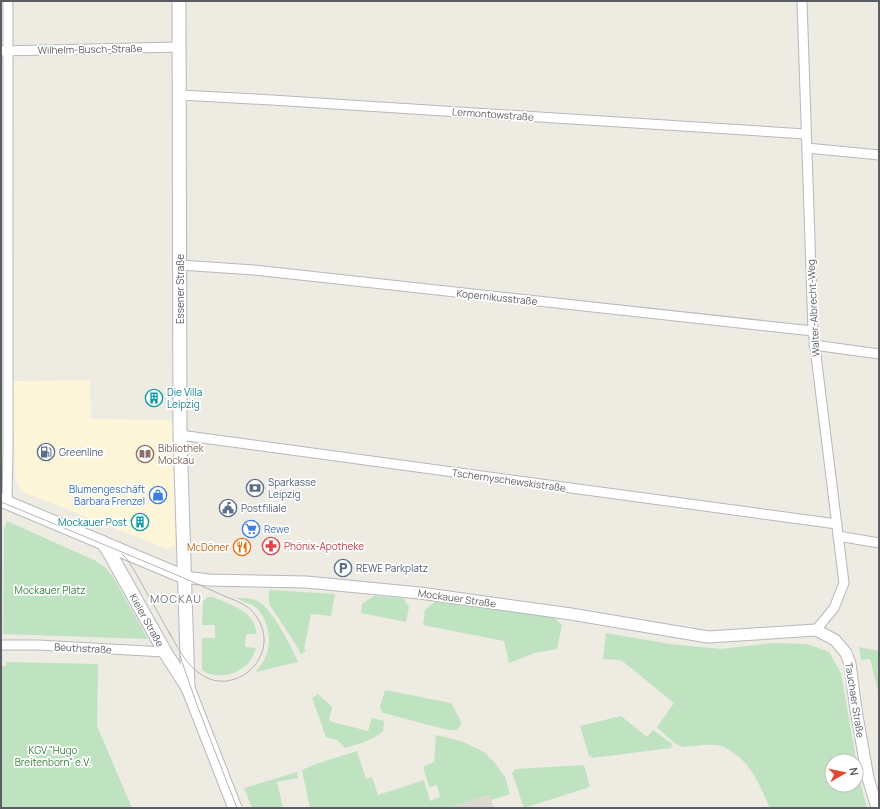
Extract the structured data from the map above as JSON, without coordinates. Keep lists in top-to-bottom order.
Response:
{
  "streets": {
    "main road": ["Essener Straße", "Mockauer Straße", "Kieler Straße"],
    "street": [
      "Wilhelm-Busch-Straße",
      "Lermontowstraße",
      "Kopernikusstraße",
      "Walter-Albrecht-Weg",
      "Tschernyschewskistraße",
      "Beuthstraße",
      "Tauchaer Straße"
    ]
  },
  "crossings": [
    ["Wilhelm-Busch-Straße", "Essener Straße"],
    ["Lermontowstraße", "Essener Straße"],
    ["Lermontowstraße", "Walter-Albrecht-Weg"],
    ["Essener Straße", "Kopernikusstraße"],
    ["Essener Straße", "Tschernyschewskistraße"],
    ["Essener Straße", "Mockauer Straße"],
    ["Essener Straße", "Kieler Straße"],
    ["Kopernikusstraße", "Walter-Albrecht-Weg"],
    ["Walter-Albrecht-Weg", "Tschernyschewskistraße"],
    ["Walter-Albrecht-Weg", "Mockauer Straße"],
    ["Walter-Albrecht-Weg", "Tauchaer Straße"],
    ["Mockauer Straße", "Kieler Straße"],
    ["Mockauer Straße", "Tauchaer Straße"],
    ["Kieler Straße", "Beuthstraße"]
  ],
  "districts": ["MOCKAU"],
  "parks": ["Mockauer Platz", "KGV \"Hugo Breitenborn\" e.V."],
  "places": {
    "building": ["Die Villa Leipzig", "Mockauer Post"],
    "fuel station": ["Greenline"],
    "library": ["Bibliothek Mockau"],
    "bank": ["Sparkasse Leipzig"],
    "shop": ["Blumengeschäft Barbara Frenzel"],
    "public building": ["Postfiliale"],
    "supermarket": ["Rewe"],
    "pharmacy": ["Phönix-Apotheke"],
    "restaurant": ["McDöner"],
    "parking": ["REWE Parkplatz"]
  },
  "north": "right"
}
